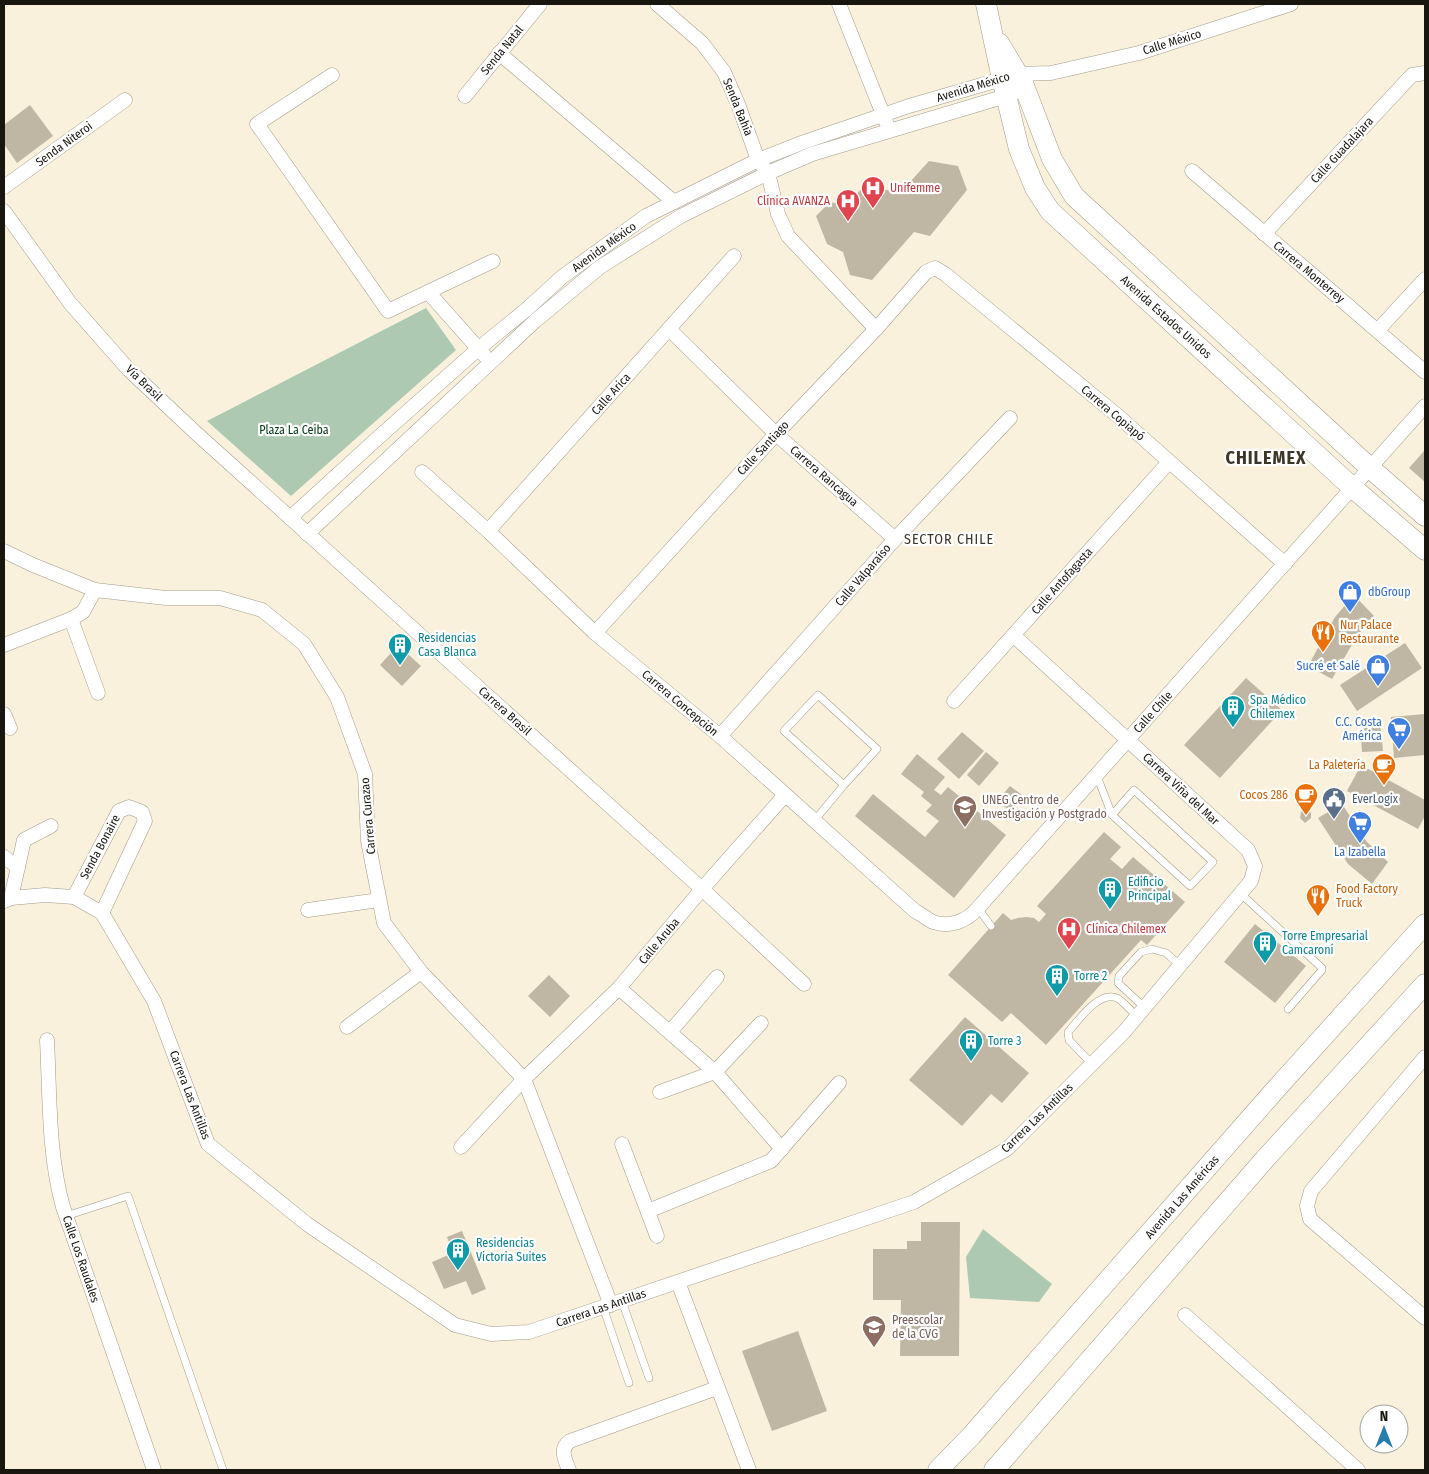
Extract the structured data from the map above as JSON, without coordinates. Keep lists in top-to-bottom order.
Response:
{
  "streets": {
    "main road": ["Avenida Estados Unidos", "Avenida Las Américas"],
    "street": [
      "Calle México",
      "Senda Natal",
      "Avenida México",
      "Senda Bahía",
      "Senda Niteroi",
      "Calle Guadalajara",
      "Carrera Monterrey",
      "Vía Brasil",
      "Calle Arica",
      "Carrera Copiapó",
      "Calle Santiago",
      "Carrera Rancagua",
      "Calle Valparaíso",
      "Calle Antofagasta",
      "Carrera Concepción",
      "Carrera Brasil",
      "Calle Chile",
      "Carrera Viña del Mar",
      "Carrera Curazao",
      "Senda Bonaire",
      "Calle Aruba",
      "Carrera Las Antillas",
      "Calle Los Raudales"
    ]
  },
  "crossings": [
    ["Calle México", "Avenida México"],
    ["Avenida México", "Senda Bahía"],
    ["Avenida México", "Avenida Estados Unidos"],
    ["Avenida México", "Vía Brasil"],
    ["Avenida México", "Carrera Brasil"],
    ["Calle Guadalajara", "Carrera Monterrey"],
    ["Avenida Estados Unidos", "Calle Chile"],
    ["Vía Brasil", "Carrera Brasil"],
    ["Calle Arica", "Carrera Rancagua"],
    ["Calle Arica", "Carrera Concepción"],
    ["Carrera Copiapó", "Calle Santiago"],
    ["Carrera Copiapó", "Calle Antofagasta"],
    ["Carrera Copiapó", "Calle Chile"],
    ["Calle Santiago", "Carrera Rancagua"],
    ["Calle Santiago", "Carrera Concepción"],
    ["Carrera Rancagua", "Calle Valparaíso"],
    ["Calle Valparaíso", "Carrera Concepción"],
    ["Calle Antofagasta", "Carrera Viña del Mar"],
    ["Carrera Concepción", "Calle Chile"],
    ["Carrera Concepción", "Calle Aruba"],
    ["Carrera Brasil", "Calle Aruba"],
    ["Calle Chile", "Carrera Viña del Mar"],
    ["Carrera Viña del Mar", "Carrera Las Antillas"],
    ["Carrera Curazao", "Calle Aruba"],
    ["Senda Bonaire", "Carrera Las Antillas"]
  ],
  "districts": ["CHILEMEX", "SECTOR CHILE"],
  "parks": ["Plaza La Ceiba"],
  "places": {
    "hospital": ["Unifemme", "Clínica AVANZA", "Clínica Chilemex"],
    "shop": ["dbGroup", "Sucré et Salé"],
    "restaurant": ["Nur Palace Restaurante", "Food Factory Truck"],
    "building": [
      "Residencias Casa Blanca",
      "Spa Médico Chilemex",
      "Edificio Principal",
      "Torre Empresarial Camcaroní",
      "Torre 2",
      "Torre 3",
      "Residencias Victoria Suites"
    ],
    "supermarket": ["C.C. Costa América", "La Izabella"],
    "cafe": ["La Paletería", "Cocos 286"],
    "public building": ["EverLogix"],
    "school or university": ["UNEG Centro de Investigación y Postgrado", "Preescolar de la CVG"]
  },
  "north": "top"
}
